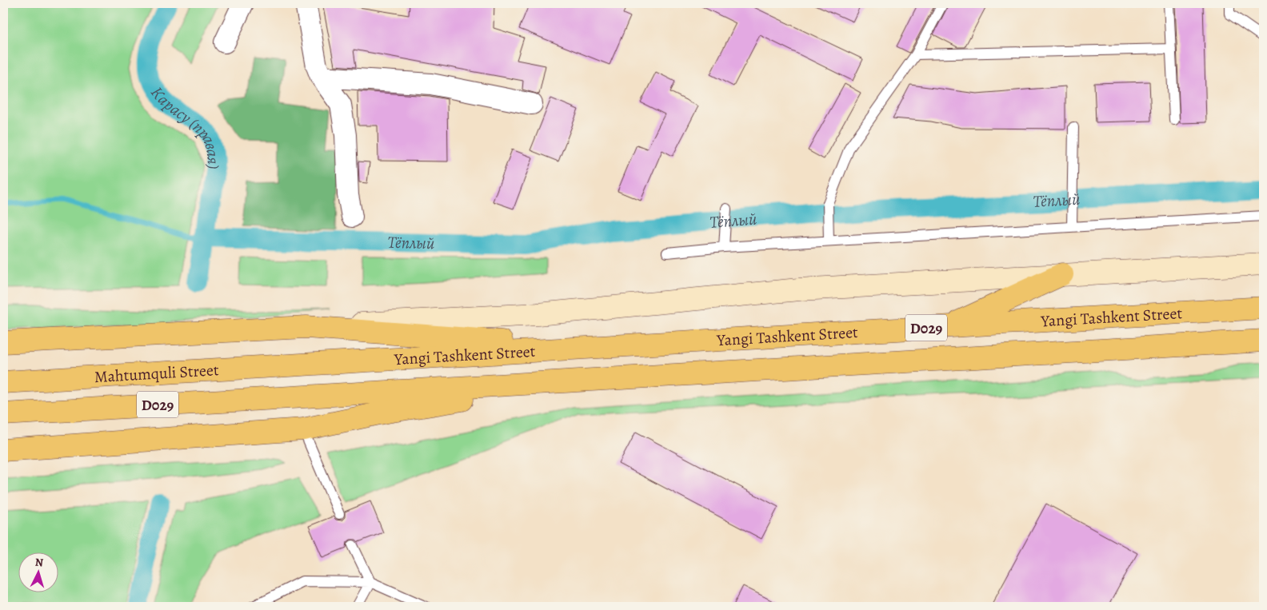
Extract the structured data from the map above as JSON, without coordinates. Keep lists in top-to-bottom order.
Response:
{
  "streets": {
    "highway": ["Yangi Tashkent Street", "D029", "Mahtumquli Street"]
  },
  "crossings": [
    ["Yangi Tashkent Street", "Mahtumquli Street"]
  ],
  "water": ["Карасу (правая)", "Тёплый"],
  "north": "top"
}
